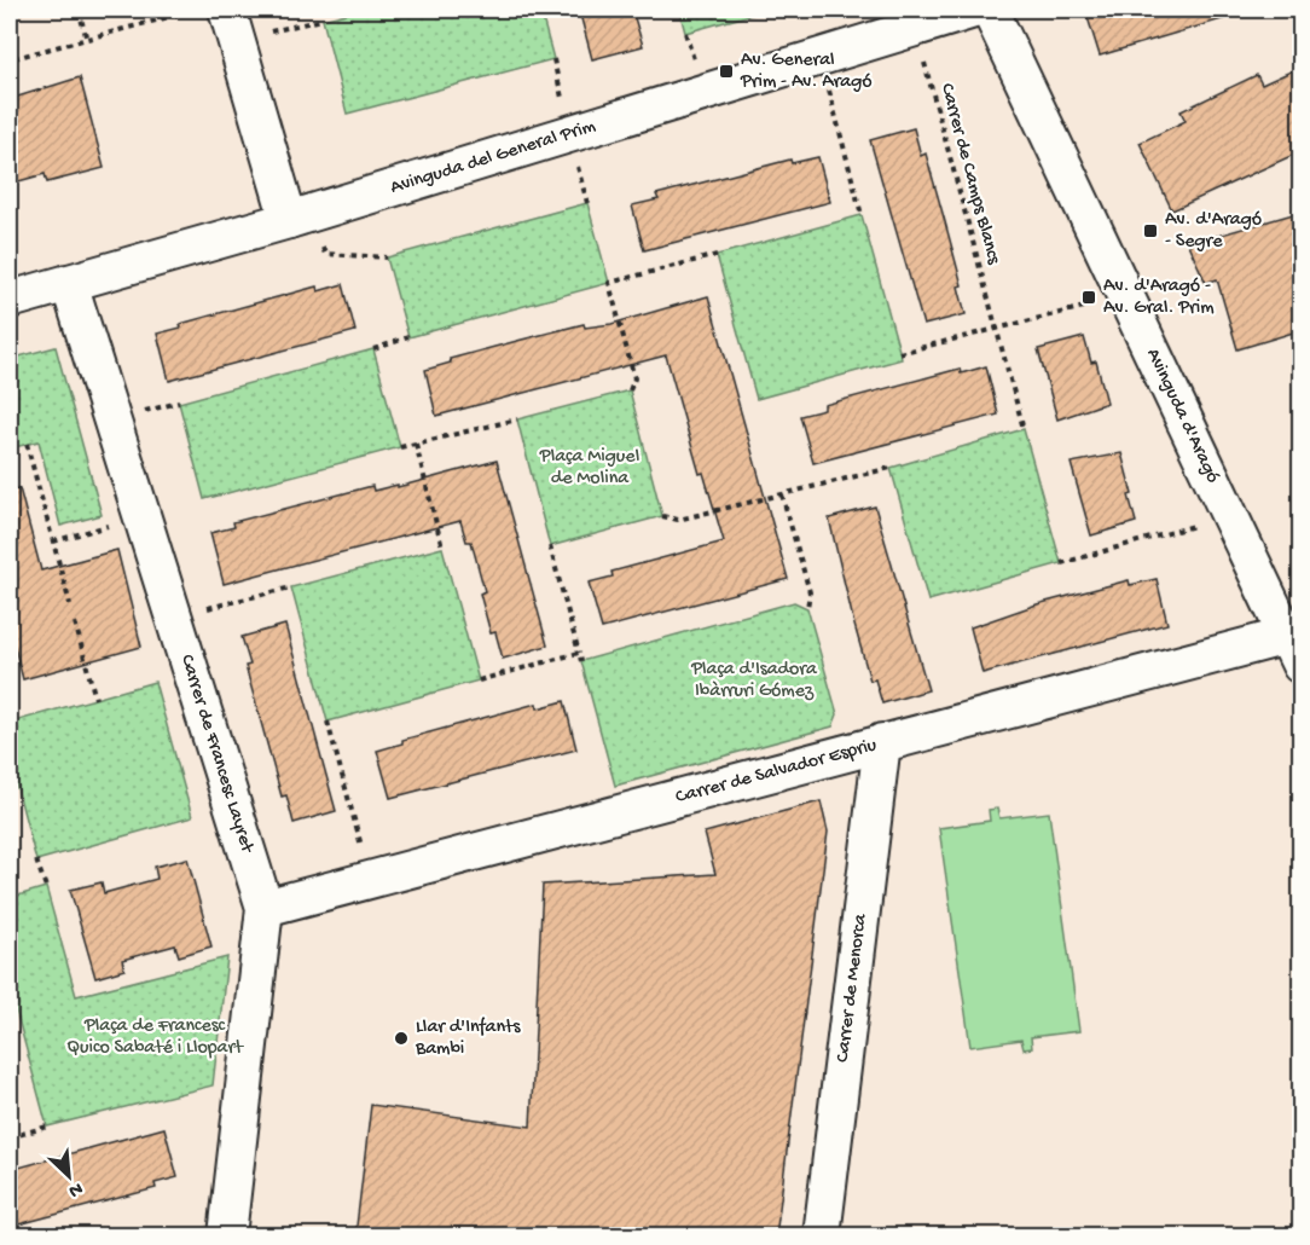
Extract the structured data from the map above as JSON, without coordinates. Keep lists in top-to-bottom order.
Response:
{
  "streets": {
    "street": [
      "Avinguda del General Prim",
      "Avinguda d'Aragó",
      "Carrer de Francesc Layret",
      "Carrer de Salvador Espriu",
      "Carrer de Menorca"
    ],
    "path": ["Carrer de Camps Blancs"]
  },
  "crossings": [
    ["Avinguda del General Prim", "Carrer de Camps Blancs"],
    ["Avinguda del General Prim", "Carrer de Francesc Layret"],
    ["Avinguda d'Aragó", "Carrer de Salvador Espriu"],
    ["Carrer de Francesc Layret", "Carrer de Salvador Espriu"],
    ["Carrer de Salvador Espriu", "Carrer de Menorca"]
  ],
  "parks": ["Plaça Miguel de Molina", "Plaça d'Isadora Ibàrruri Gómez", "Plaça de Francesc Quico Sabaté i Llopart"],
  "places": {
    "transit": ["Av. General Prim - Av. Aragó", "Av. d'Aragó - Segre", "Av. d'Aragó - Av. Gral. Prim"],
    "other": ["Llar d'Infants Bambi"]
  },
  "north": "bottom right"
}
